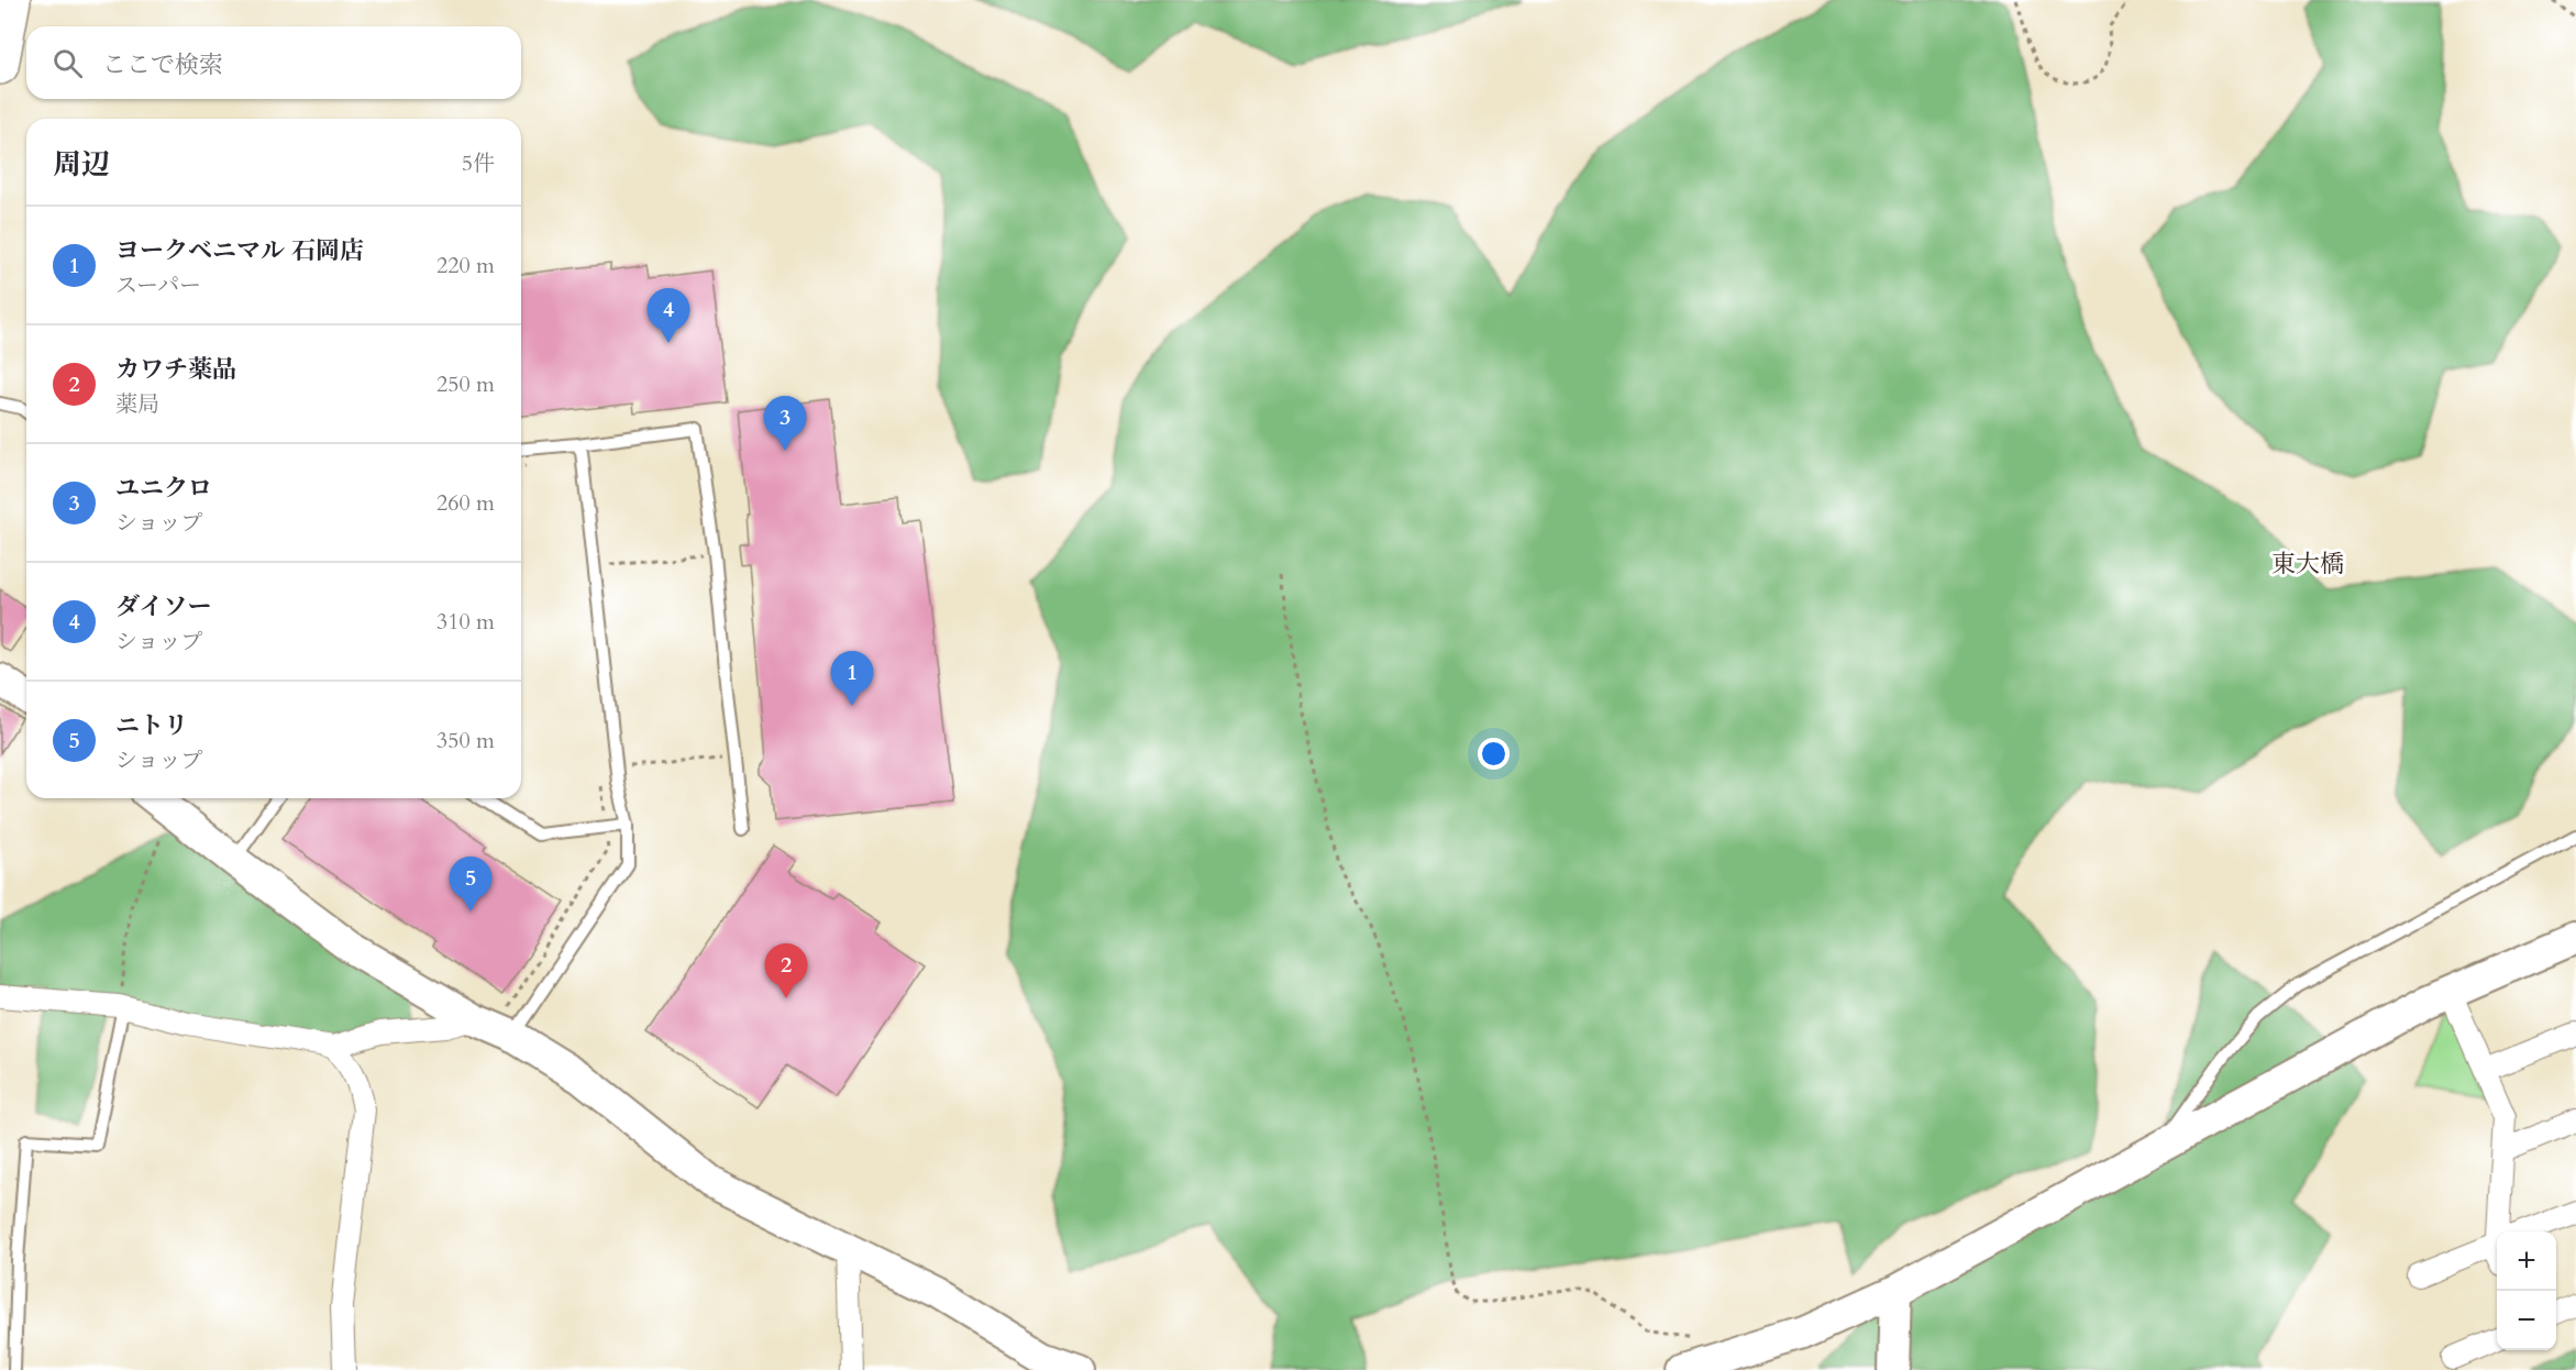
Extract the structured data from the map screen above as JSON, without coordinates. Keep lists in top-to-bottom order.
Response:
{
  "districts": ["東大橋"],
  "page": {
    "search": "ここで検索",
    "heading": ["周辺", "5件"],
    "list": [
      {
        "mark": "1",
        "name": "ヨークベニマル 石岡店",
        "note": "スーパー",
        "value": "220 m"
      },
      {
        "mark": "2",
        "name": "カワチ薬品",
        "note": "薬局",
        "value": "250 m"
      },
      {
        "mark": "3",
        "name": "ユニクロ",
        "note": "ショップ",
        "value": "260 m"
      },
      {
        "mark": "4",
        "name": "ダイソー",
        "note": "ショップ",
        "value": "310 m"
      },
      {
        "mark": "5",
        "name": "ニトリ",
        "note": "ショップ",
        "value": "350 m"
      }
    ],
    "pins": [
      "4",
      "3",
      "1",
      "5",
      "2"
    ],
    "map_buttons": ["+", "−"]
  }
}
